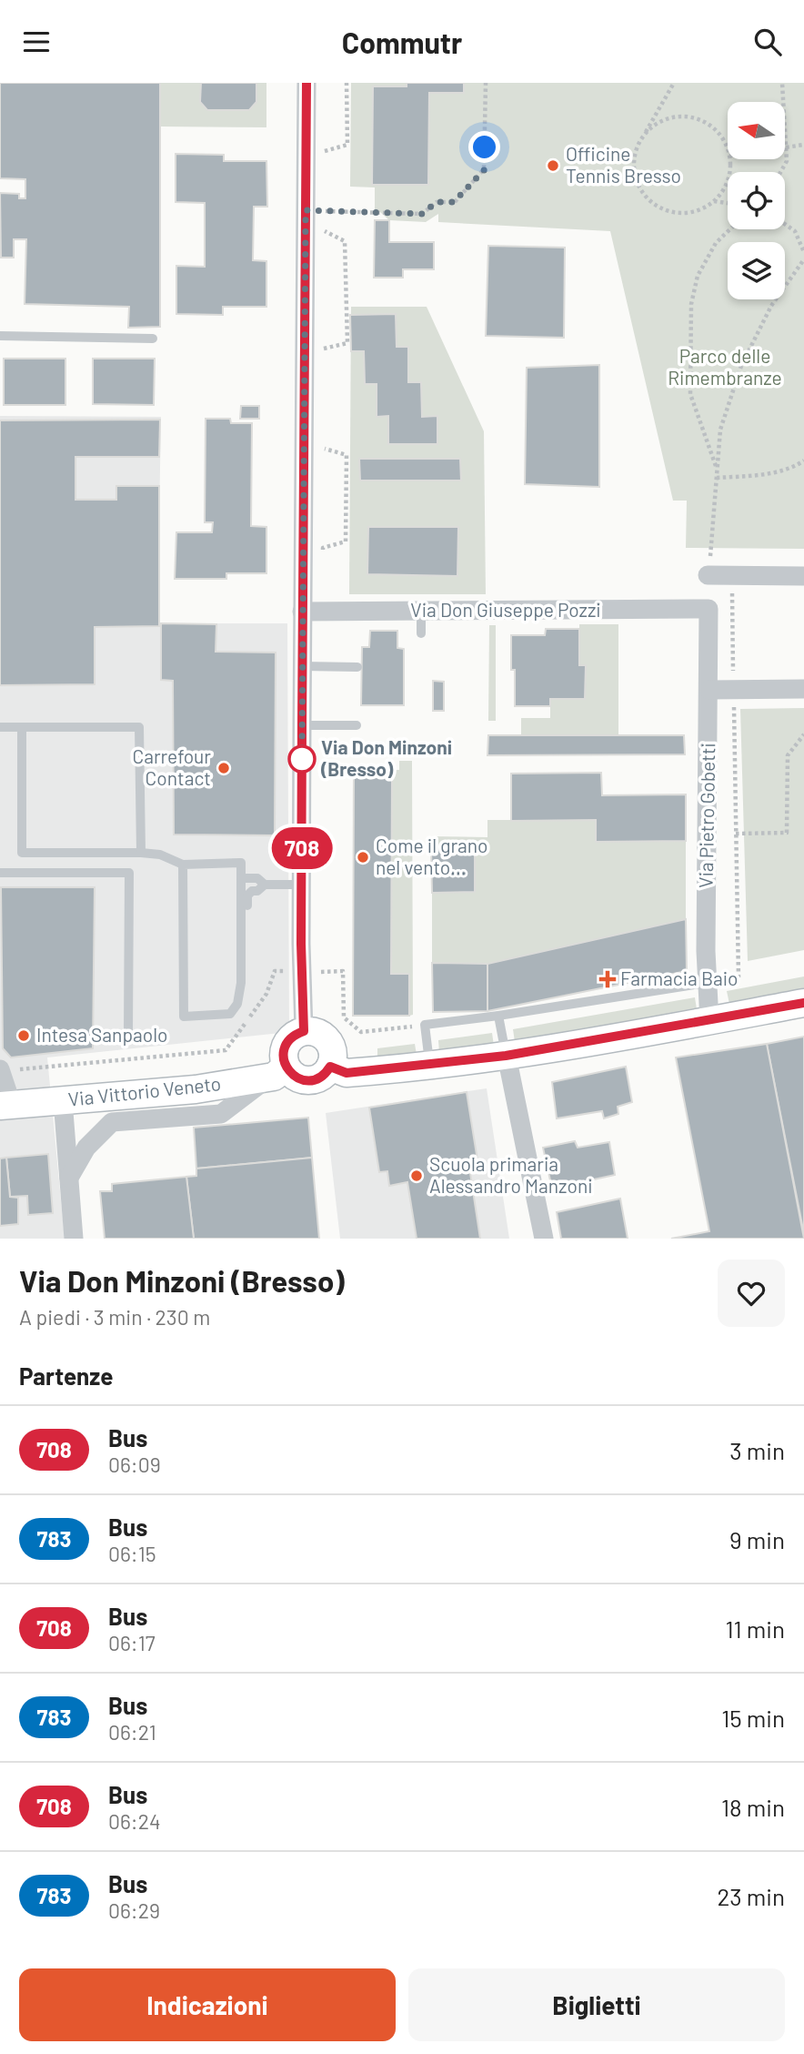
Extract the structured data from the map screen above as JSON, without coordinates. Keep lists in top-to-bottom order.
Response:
{
  "streets": {
    "main road": ["Via Vittorio Veneto"],
    "street": ["Via Don Giuseppe Pozzi", "Via Pietro Gobetti"]
  },
  "crossings": [
    ["Via Don Giuseppe Pozzi", "Via Pietro Gobetti"]
  ],
  "parks": ["Parco delle Rimembranze"],
  "places": {
    "other": [
      "Officine Tennis Bresso",
      "Via Don Minzoni (Bresso)",
      "Carrefour Contact",
      "Come il grano nel vento...",
      "Intesa Sanpaolo",
      "Scuola primaria Alessandro Manzoni"
    ],
    "health": ["Farmacia Baio"]
  },
  "lines": ["bus line 708"],
  "north": "left",
  "page": {
    "header": "Commutr",
    "on_map": "708",
    "heading": [
      ["Via Don Minzoni (Bresso)", "A piedi · 3 min · 230 m"],
      "Partenze"
    ],
    "list": [
      {
        "mark": "708",
        "name": "Bus",
        "note": "06:09",
        "value": "3 min"
      },
      {
        "mark": "783",
        "name": "Bus",
        "note": "06:15",
        "value": "9 min"
      },
      {
        "mark": "708",
        "name": "Bus",
        "note": "06:17",
        "value": "11 min"
      },
      {
        "mark": "783",
        "name": "Bus",
        "note": "06:21",
        "value": "15 min"
      },
      {
        "mark": "708",
        "name": "Bus",
        "note": "06:24",
        "value": "18 min"
      },
      {
        "mark": "783",
        "name": "Bus",
        "note": "06:29",
        "value": "23 min"
      }
    ],
    "buttons": ["Indicazioni", "Biglietti"]
  }
}
